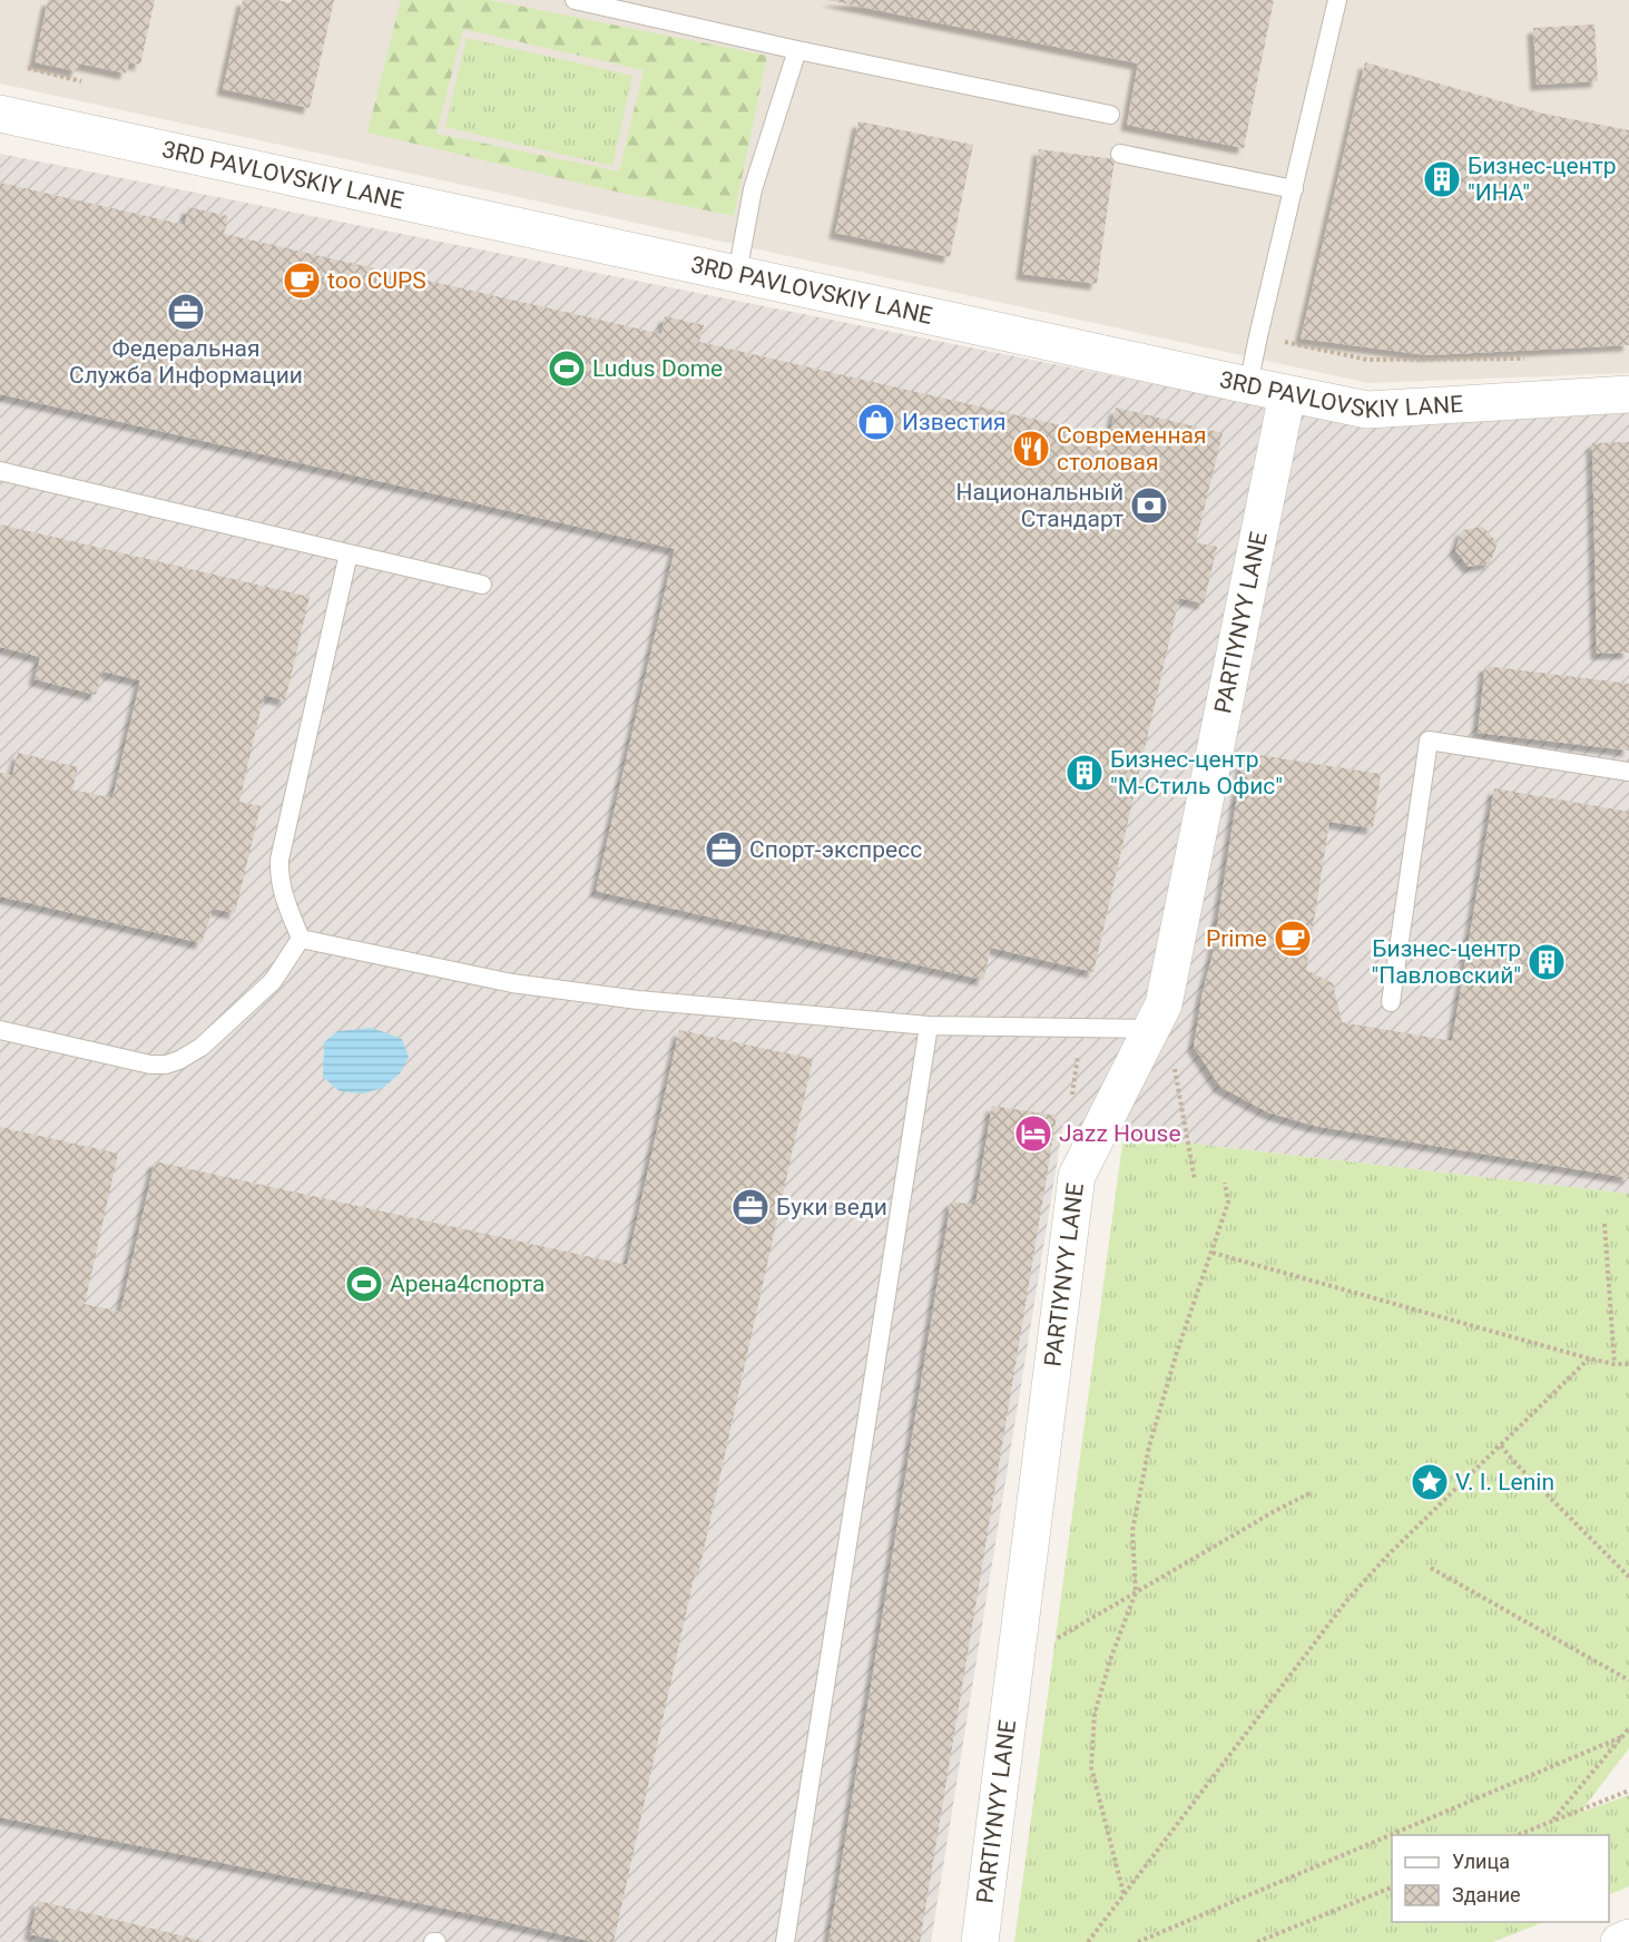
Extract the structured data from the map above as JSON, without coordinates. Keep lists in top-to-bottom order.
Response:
{
  "streets": {
    "street": ["3RD PAVLOVSKIY LANE", "PARTIYNYY LANE"]
  },
  "crossings": [
    ["3RD PAVLOVSKIY LANE", "PARTIYNYY LANE"]
  ],
  "places": {
    "building": ["Бизнес-центр \"ИНА\"", "Бизнес-центр \"М-Стиль Офис\"", "Бизнес-центр \"Павловский\""],
    "cafe": ["too CUPS", "Prime"],
    "office": ["Федеральная Служба Информации", "Спорт-экспресс", "Буки веди"],
    "sports": ["Ludus Dome", "Арена4спорта"],
    "shop": ["Известия"],
    "restaurant": ["Современная столовая"],
    "bank": ["Национальный Стандарт"],
    "hotel": ["Jazz House"],
    "place": ["V. I. Lenin"]
  },
  "legend": ["Улица", "Здание"]
}
